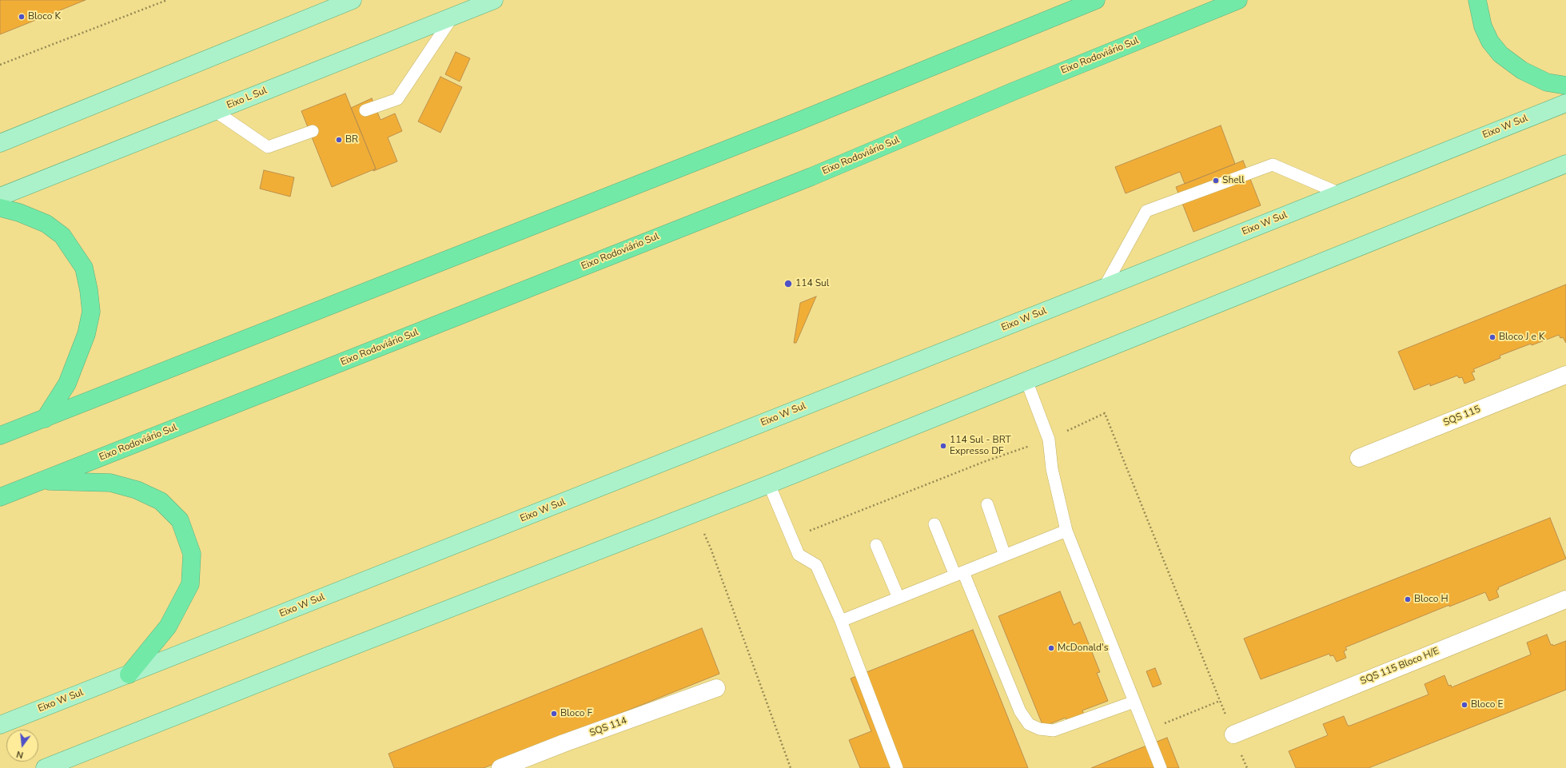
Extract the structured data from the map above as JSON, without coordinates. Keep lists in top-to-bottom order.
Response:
{
  "streets": {
    "highway": ["Eixo Rodoviário Sul"],
    "main road": ["Eixo L Sul", "Eixo W Sul"],
    "street": ["SQS 115", "SQS 115 Bloco H/E", "SQS 114"]
  },
  "places": [
    "Bloco K",
    "BR",
    "Shell",
    "114 Sul",
    "Bloco J e K",
    "114 Sul - BRT Expresso DF",
    "Bloco H",
    "McDonald's",
    "Bloco E",
    "Bloco F"
  ],
  "north": "bottom"
}
